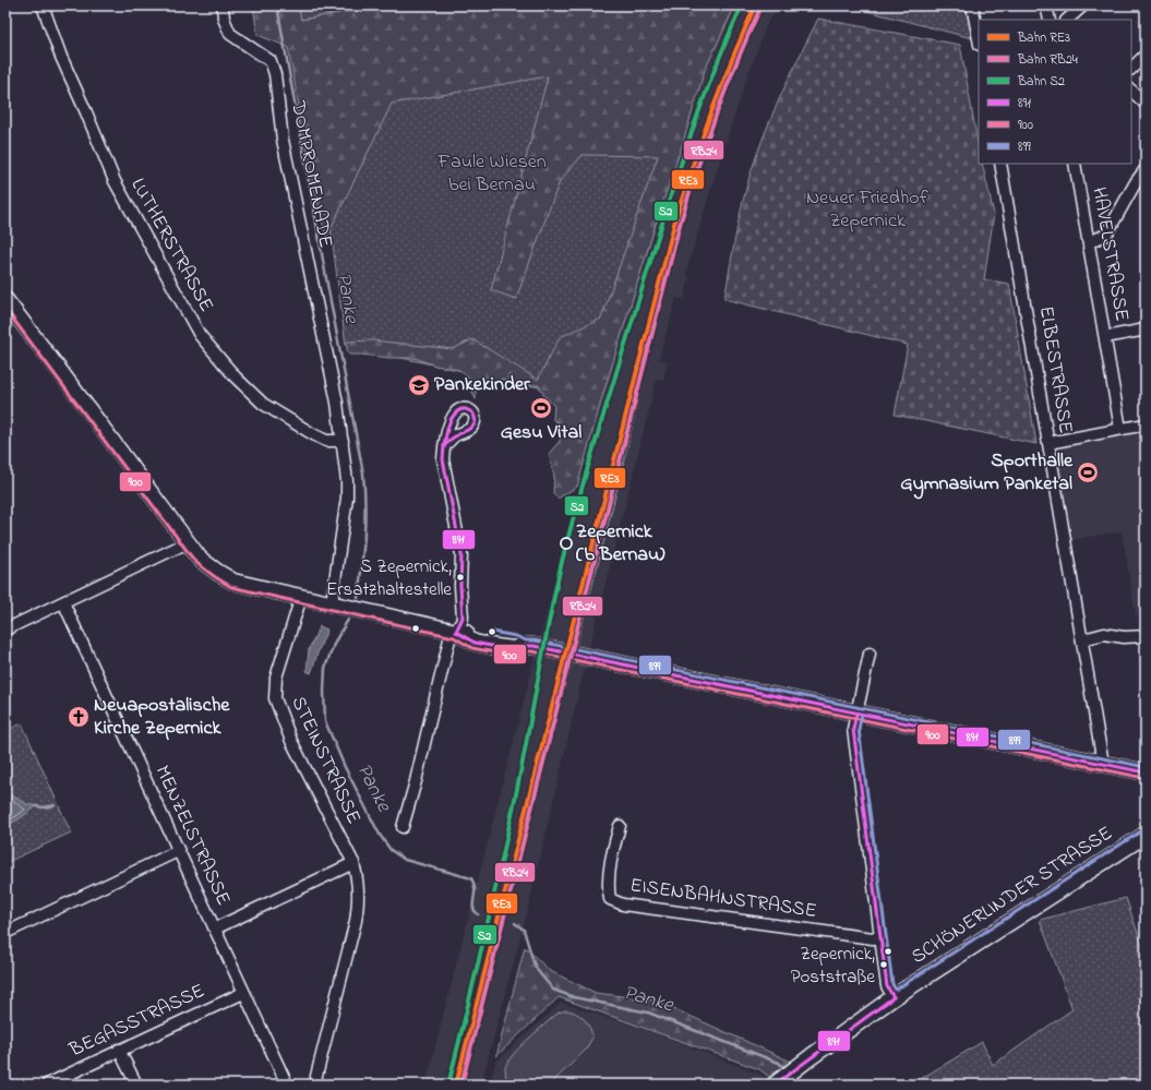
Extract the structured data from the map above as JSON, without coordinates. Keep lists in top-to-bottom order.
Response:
{
  "streets": {
    "street": [
      "DOMPROMENADE",
      "LUTHERSTRASSE",
      "HAVELSTRASSE",
      "ELBESTRASSE",
      "STEINSTRASSE",
      "MENZELSTRASSE",
      "SCHÖNERLINDER STRASSE",
      "EISENBAHNSTRASSE",
      "BEGASSTRASSE"
    ]
  },
  "crossings": [
    ["DOMPROMENADE", "LUTHERSTRASSE"],
    ["MENZELSTRASSE", "BEGASSTRASSE"]
  ],
  "water": ["Panke"],
  "parks": ["Faule Wiesen bei Bernau", "Neuer Friedhof Zepernick"],
  "places": {
    "school or university": ["Pankekinder"],
    "sports": ["Gesu Vital", "Sporthalle Gymnasium Panketal"],
    "other": ["Zepernick (b Bernau)", "S Zepernick, Ersatzhaltestelle", "Zepernick, Poststraße"],
    "church": ["Neuapostalische Kirche Zepernick"]
  },
  "lines": [
    "rail line RE3",
    "rail line S2",
    "rail line RB24",
    "transit line 900",
    "transit line 891",
    "transit line 899"
  ],
  "legend": [
    "Bahn RE3",
    "Bahn RB24",
    "Bahn S2",
    "891",
    "900",
    "899"
  ]
}
